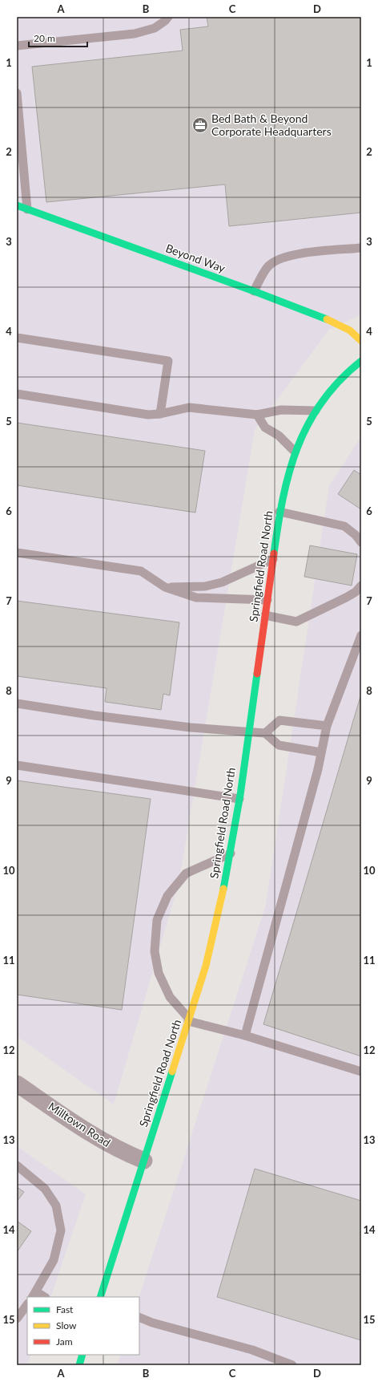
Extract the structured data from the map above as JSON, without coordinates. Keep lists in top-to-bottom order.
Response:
{
  "streets": {
    "street": ["Beyond Way", "Springfield Road North", "Milltown Road"]
  },
  "crossings": [
    ["Springfield Road North", "Milltown Road"]
  ],
  "places": {
    "office": ["Bed Bath & Beyond Corporate Headquarters"]
  },
  "legend": ["Fast", "Slow", "Jam"],
  "scale_bar": "20 m",
  "grid": {
    "columns": [
      "A",
      "B",
      "C",
      "D"
    ],
    "rows": [
      "1",
      "2",
      "3",
      "4",
      "5",
      "6",
      "7",
      "8",
      "9",
      "10",
      "11",
      "12",
      "13",
      "14",
      "15"
    ]
  }
}
